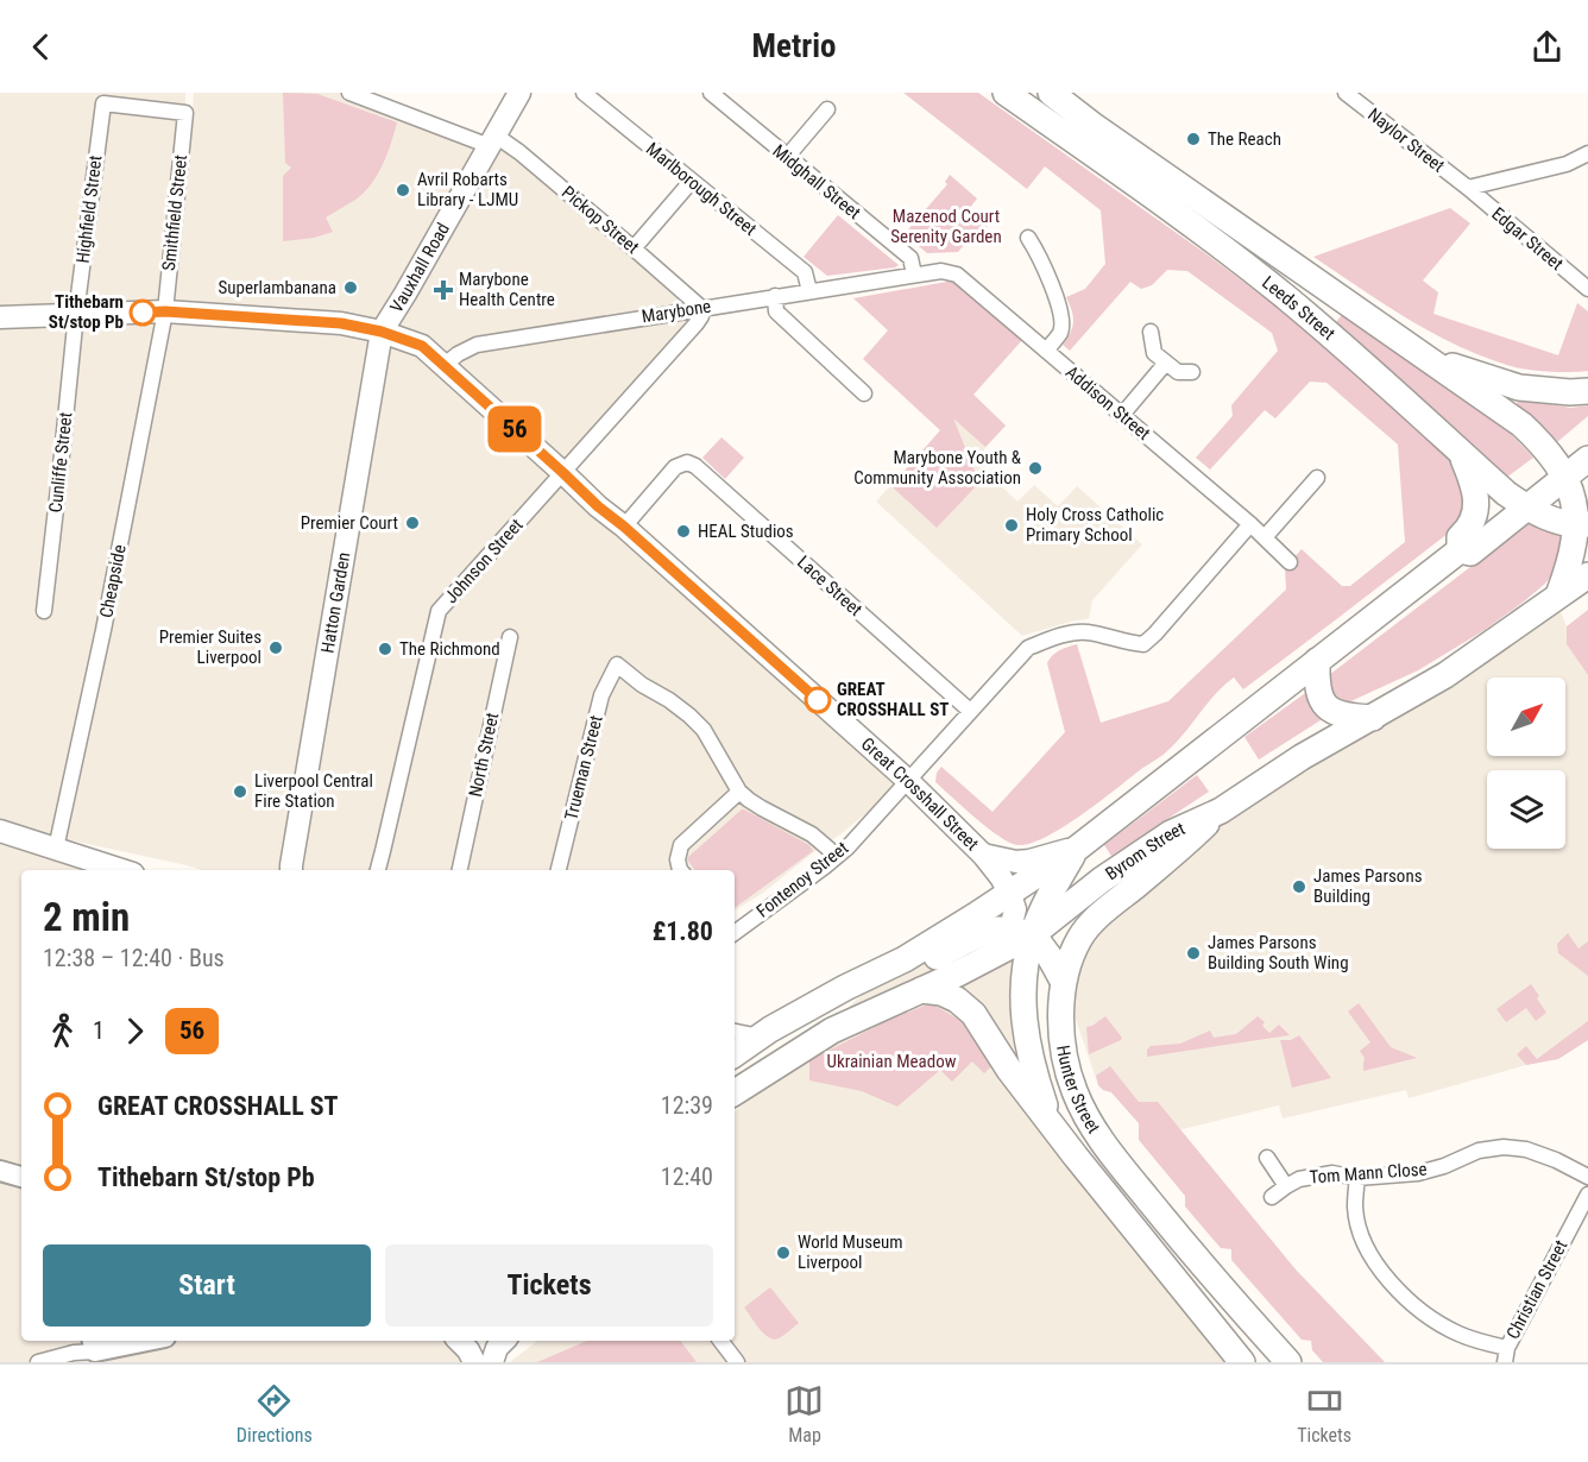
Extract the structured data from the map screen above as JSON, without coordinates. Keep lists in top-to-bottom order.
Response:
{
  "streets": {
    "highway": ["Leeds Street", "Byrom Street", "Hunter Street"],
    "main road": ["Vauxhall Road", "Hatton Garden", "Great Crosshall Street"],
    "street": [
      "Naylor Street",
      "Midghall Street",
      "Marlborough Street",
      "Highfield Street",
      "Smithfield Street",
      "Pickop Street",
      "Edgar Street",
      "Marybone",
      "Addison Street",
      "Cunliffe Street",
      "Johnson Street",
      "Cheapside",
      "Lace Street",
      "North Street",
      "Trueman Street",
      "Fontenoy Street",
      "Tom Mann Close",
      "Christian Street"
    ]
  },
  "crossings": [
    ["Naylor Street", "Edgar Street"],
    ["Midghall Street", "Marybone"],
    ["Midghall Street", "Addison Street"],
    ["Marlborough Street", "Marybone"],
    ["Highfield Street", "Smithfield Street"],
    ["Highfield Street", "Cunliffe Street"],
    ["Highfield Street", "Great Crosshall Street"],
    ["Smithfield Street", "Cheapside"],
    ["Smithfield Street", "Great Crosshall Street"],
    ["Pickop Street", "Vauxhall Road"],
    ["Pickop Street", "Marybone"],
    ["Pickop Street", "Johnson Street"],
    ["Vauxhall Road", "Hatton Garden"],
    ["Vauxhall Road", "Great Crosshall Street"],
    ["Leeds Street", "Byrom Street"],
    ["Marybone", "Addison Street"],
    ["Marybone", "Johnson Street"],
    ["Marybone", "Great Crosshall Street"],
    ["Addison Street", "Fontenoy Street"],
    ["Cunliffe Street", "Great Crosshall Street"],
    ["Johnson Street", "Great Crosshall Street"],
    ["Cheapside", "Great Crosshall Street"],
    ["Lace Street", "Great Crosshall Street"],
    ["Lace Street", "Fontenoy Street"],
    ["Hatton Garden", "Great Crosshall Street"],
    ["Great Crosshall Street", "Fontenoy Street"],
    ["Byrom Street", "Hunter Street"]
  ],
  "parks": ["Mazenod Court Serenity Garden", "Ukrainian Meadow"],
  "places": {
    "other": [
      "The Reach",
      "Avril Robarts Library - LJMU",
      "Superlambanana",
      "Tithebarn St/stop Pb",
      "Marybone Youth & Community Association",
      "Premier Court",
      "Holy Cross Catholic Primary School",
      "HEAL Studios",
      "Premier Suites Liverpool",
      "The Richmond",
      "GREAT CROSSHALL ST",
      "Liverpool Central Fire Station",
      "James Parsons Building",
      "James Parsons Building South Wing",
      "World Museum Liverpool"
    ],
    "health": ["Marybone Health Centre"]
  },
  "lines": ["bus line 56"],
  "north": "top right",
  "page": {
    "header": "Metrio",
    "on_map": "56",
    "heading": ["2 min", "12:38 – 12:40 · Bus", "£1.80"],
    "legs": ["1", "56"],
    "list": [
      {
        "name": "GREAT CROSSHALL ST",
        "value": "12:39"
      },
      {
        "name": "Tithebarn St/stop Pb",
        "value": "12:40"
      }
    ],
    "buttons": ["Start", "Tickets"],
    "tabs": ["Directions", "Map", "Tickets"]
  }
}
